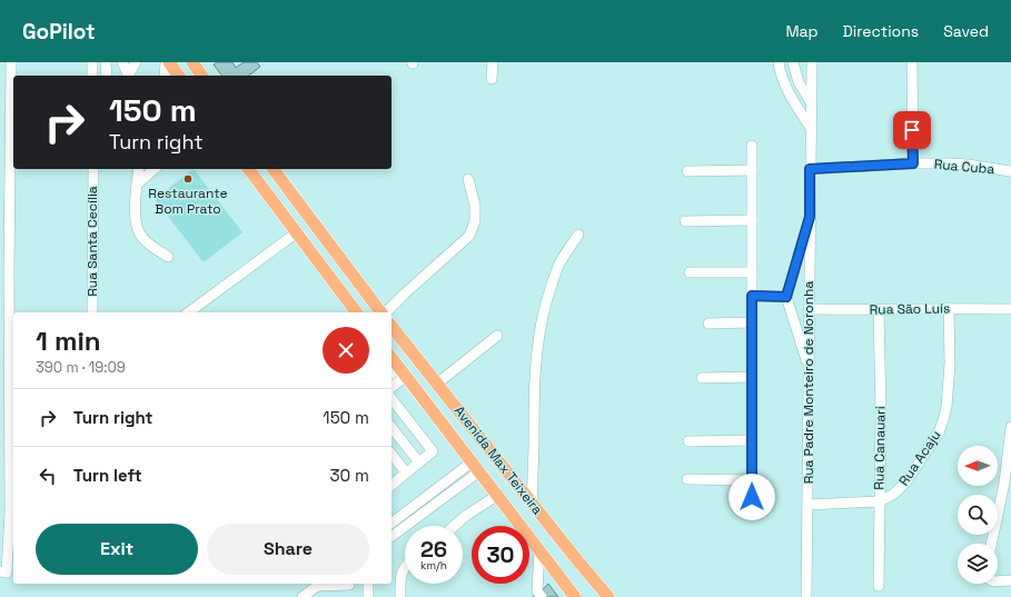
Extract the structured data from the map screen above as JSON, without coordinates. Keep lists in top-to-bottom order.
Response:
{
  "streets": {
    "main road": ["Avenida Max Teixeira"],
    "street": [
      "Rua Cuba",
      "Rua Santa Cecília",
      "Rua São Luís",
      "Rua Padre Monteiro de Noronha",
      "Rua Canauari",
      "Rua Acaju"
    ]
  },
  "crossings": [
    ["Rua Cuba", "Rua Padre Monteiro de Noronha"],
    ["Rua São Luís", "Rua Padre Monteiro de Noronha"],
    ["Rua São Luís", "Rua Canauari"],
    ["Rua São Luís", "Rua Acaju"],
    ["Rua Padre Monteiro de Noronha", "Rua Acaju"],
    ["Rua Canauari", "Rua Acaju"]
  ],
  "places": ["Restaurante Bom Prato"],
  "north": "left",
  "page": {
    "header": "GoPilot",
    "nav": ["Map", "Directions", "Saved"],
    "turn": ["150 m", "Turn right"],
    "heading": ["1 min", "390 m · 19:09"],
    "list": [
      {
        "name": "Turn right",
        "value": "150 m"
      },
      {
        "name": "Turn left",
        "value": "30 m"
      }
    ],
    "buttons": ["Exit", "Share"],
    "speed": "26 km/h",
    "limit": "30"
  }
}
